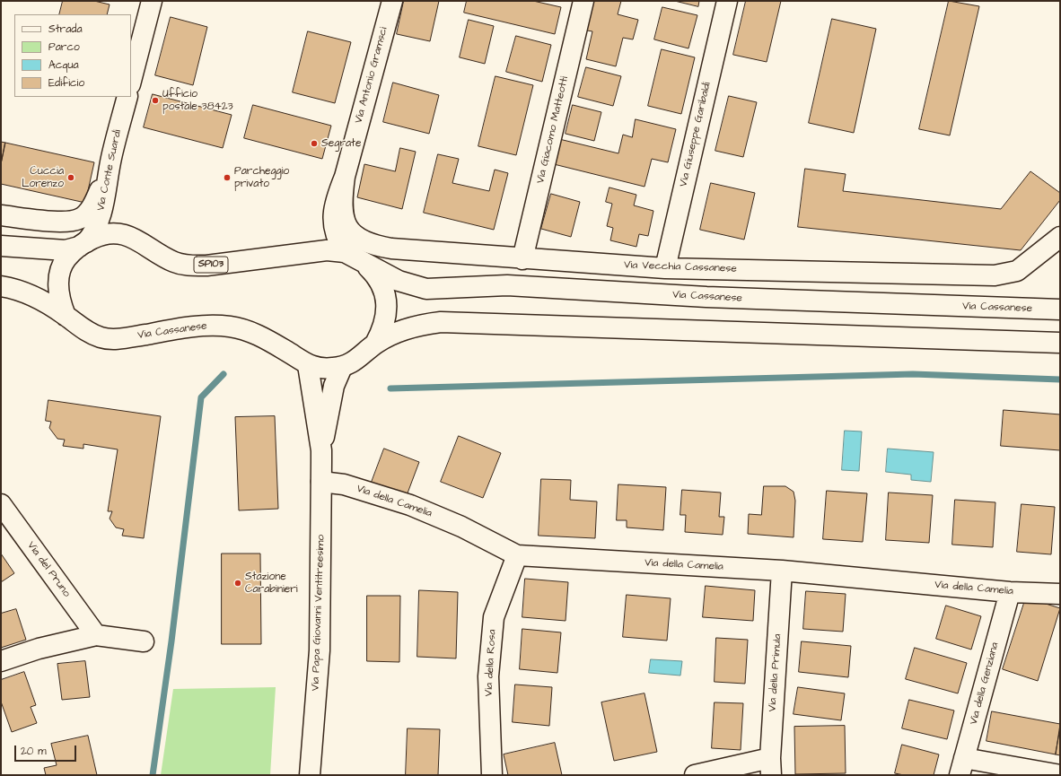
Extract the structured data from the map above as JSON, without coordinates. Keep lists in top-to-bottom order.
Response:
{
  "streets": {
    "street": [
      "Via Antonio Gramsci",
      "Via Giacomo Matteotti",
      "Via Giuseppe Garibaldi",
      "Via Conte Suardi",
      "SP103",
      "Via Vecchia Cassanese",
      "Via Cassanese",
      "Via della Camelia",
      "Via del Pruno",
      "Via Papa Giovanni Ventitreesimo",
      "Via della Rosa",
      "Via della Primula",
      "Via della Genziana"
    ]
  },
  "crossings": [
    ["Via Antonio Gramsci", "Via Vecchia Cassanese"],
    ["Via Antonio Gramsci", "Via Cassanese"],
    ["Via Giacomo Matteotti", "Via Vecchia Cassanese"],
    ["Via Giuseppe Garibaldi", "Via Vecchia Cassanese"],
    ["Via Conte Suardi", "Via Cassanese"],
    ["Via Cassanese", "Via Papa Giovanni Ventitreesimo"],
    ["Via della Camelia", "Via Papa Giovanni Ventitreesimo"],
    ["Via della Camelia", "Via della Rosa"],
    ["Via della Camelia", "Via della Primula"],
    ["Via della Camelia", "Via della Genziana"]
  ],
  "places": [
    "Ufficio postale 38423",
    "Segrate",
    "Cuccia Lorenzo",
    "Parcheggio privato",
    "Stazione Carabinieri"
  ],
  "legend": [
    "Strada",
    "Parco",
    "Acqua",
    "Edificio"
  ],
  "scale_bar": "20 m"
}
